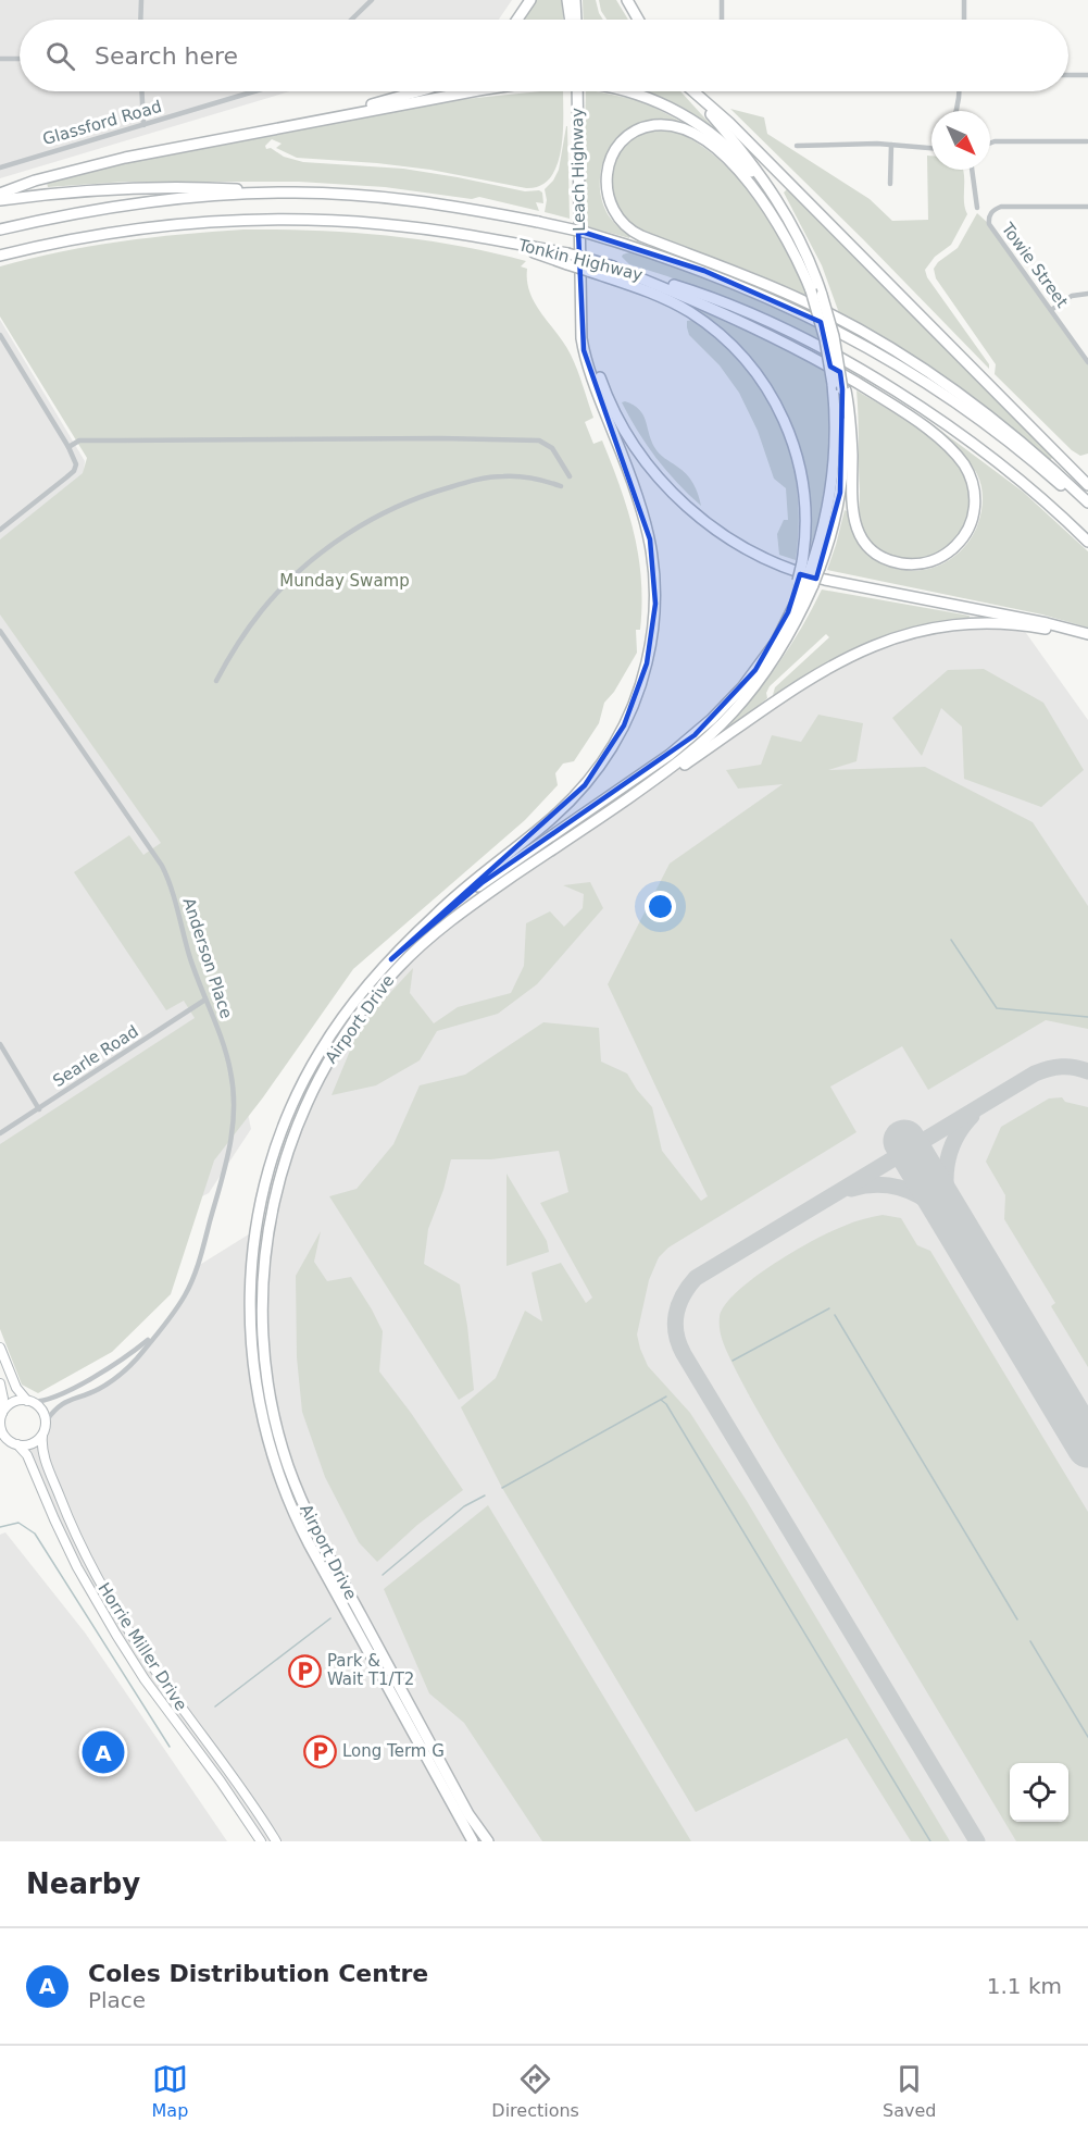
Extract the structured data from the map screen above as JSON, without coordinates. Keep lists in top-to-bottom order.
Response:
{
  "streets": {
    "highway": ["Leach Highway", "Tonkin Highway", "Airport Drive"],
    "main road": ["Horrie Miller Drive"],
    "street": [
      "Glassford Road",
      "Towie Street",
      "Anderson Place",
      "Searle Road"
    ]
  },
  "crossings": [
    ["Anderson Place", "Searle Road"],
    ["Anderson Place", "Horrie Miller Drive"]
  ],
  "parks": ["Munday Swamp"],
  "places": {
    "parking": ["Park & Wait T1/T2", "Long Term G"]
  },
  "north": "bottom right",
  "page": {
    "search": "Search here",
    "pins": "A",
    "heading": "Nearby",
    "list": [
      {
        "mark": "A",
        "name": "Coles Distribution Centre",
        "note": "Place",
        "value": "1.1 km"
      }
    ],
    "nav": ["Map", "Directions", "Saved"]
  }
}
